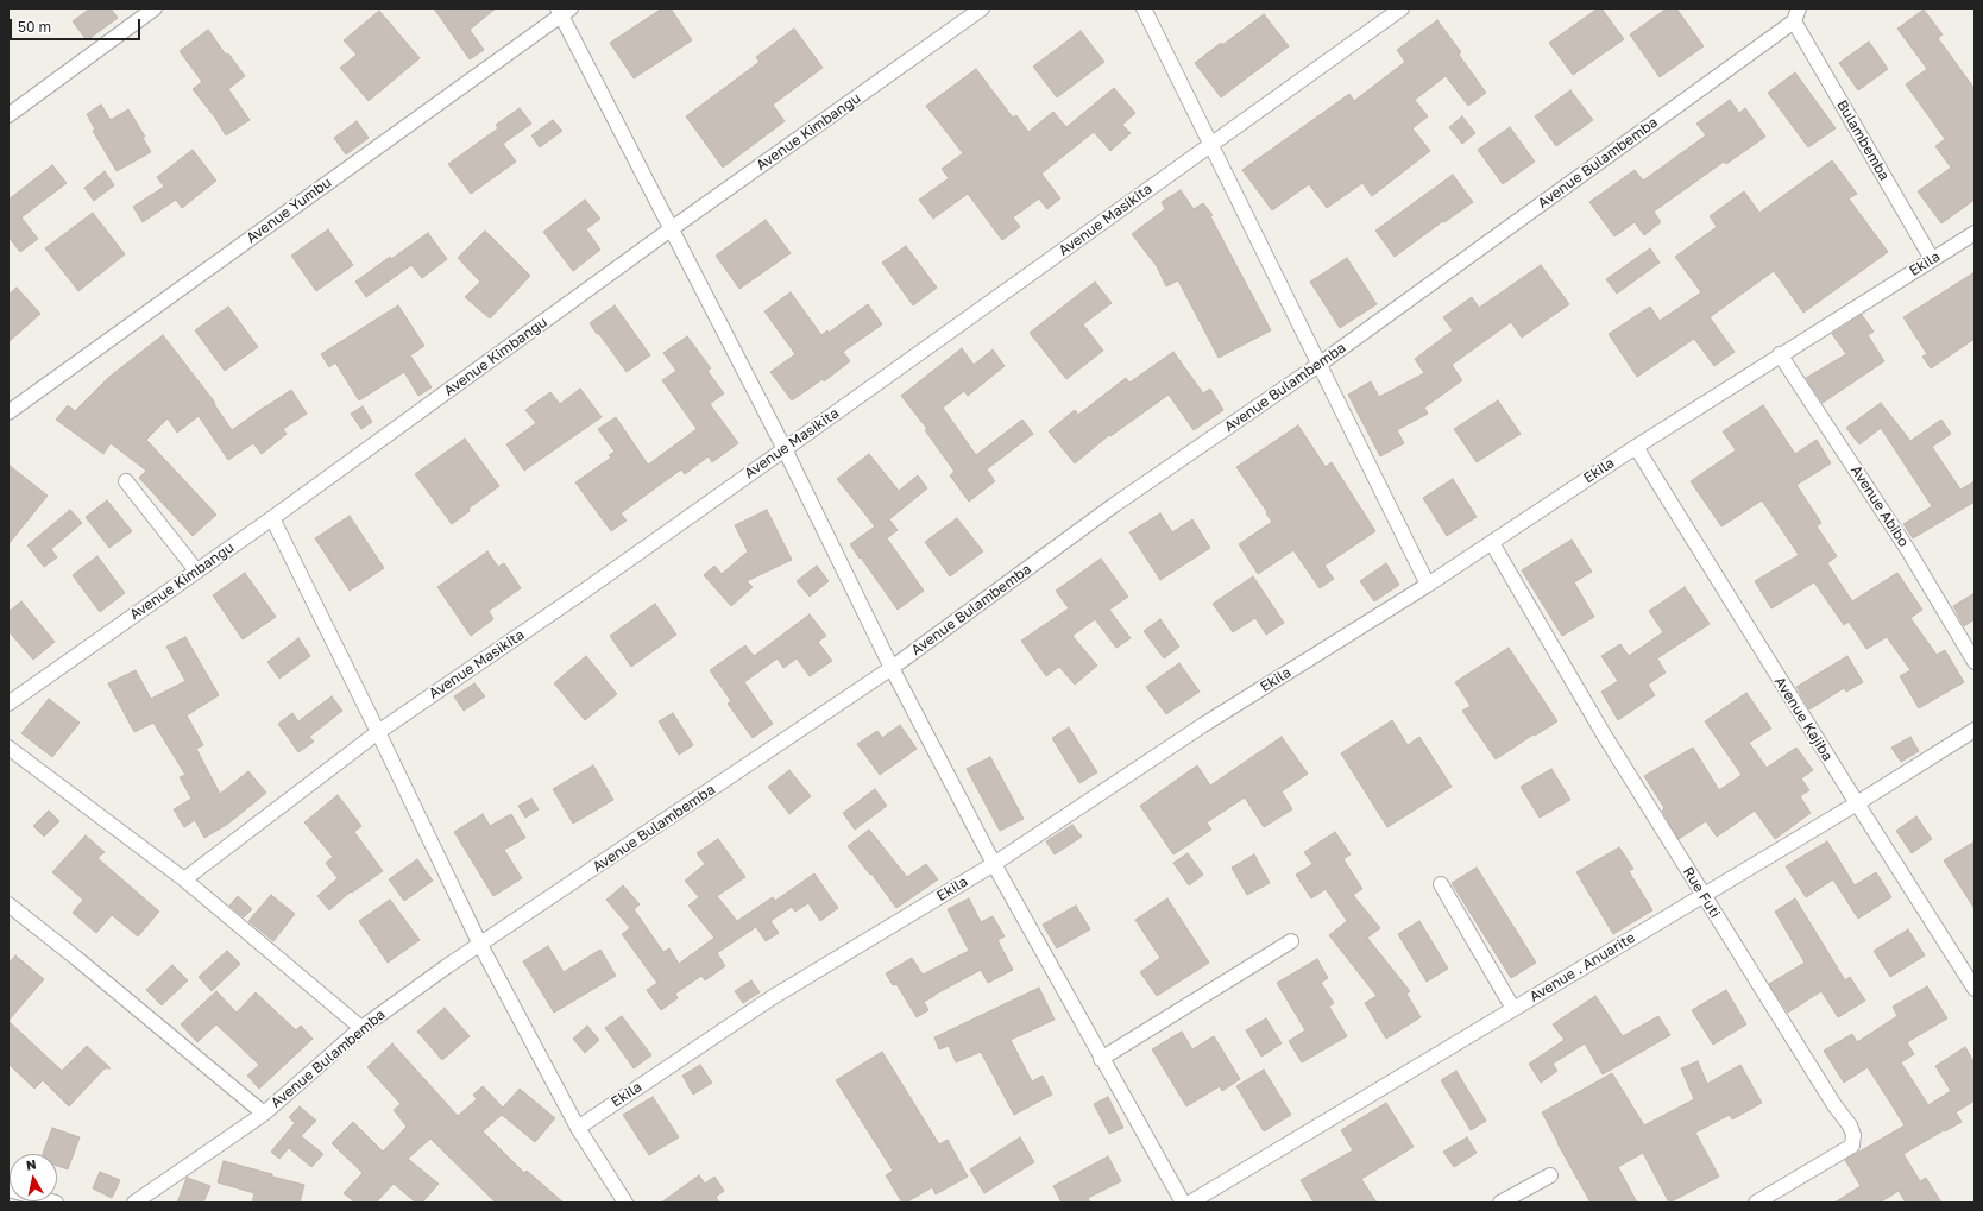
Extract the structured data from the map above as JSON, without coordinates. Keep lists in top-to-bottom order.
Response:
{
  "streets": {
    "street": [
      "Avenue Kimbangu",
      "Bulambemba",
      "Avenue Bulambemba",
      "Avenue Yumbu",
      "Avenue Masikita",
      "Ekila",
      "Avenue Abibo",
      "Avenue Kajiba",
      "Rue Futi",
      "Avenue . Anuarite"
    ]
  },
  "crossings": [
    ["Bulambemba", "Avenue Bulambemba"],
    ["Bulambemba", "Ekila"],
    ["Ekila", "Avenue Abibo"],
    ["Ekila", "Avenue Kajiba"],
    ["Ekila", "Rue Futi"],
    ["Avenue Kajiba", "Avenue . Anuarite"],
    ["Rue Futi", "Avenue . Anuarite"]
  ],
  "scale_bar": "50 m",
  "north": "top"
}
